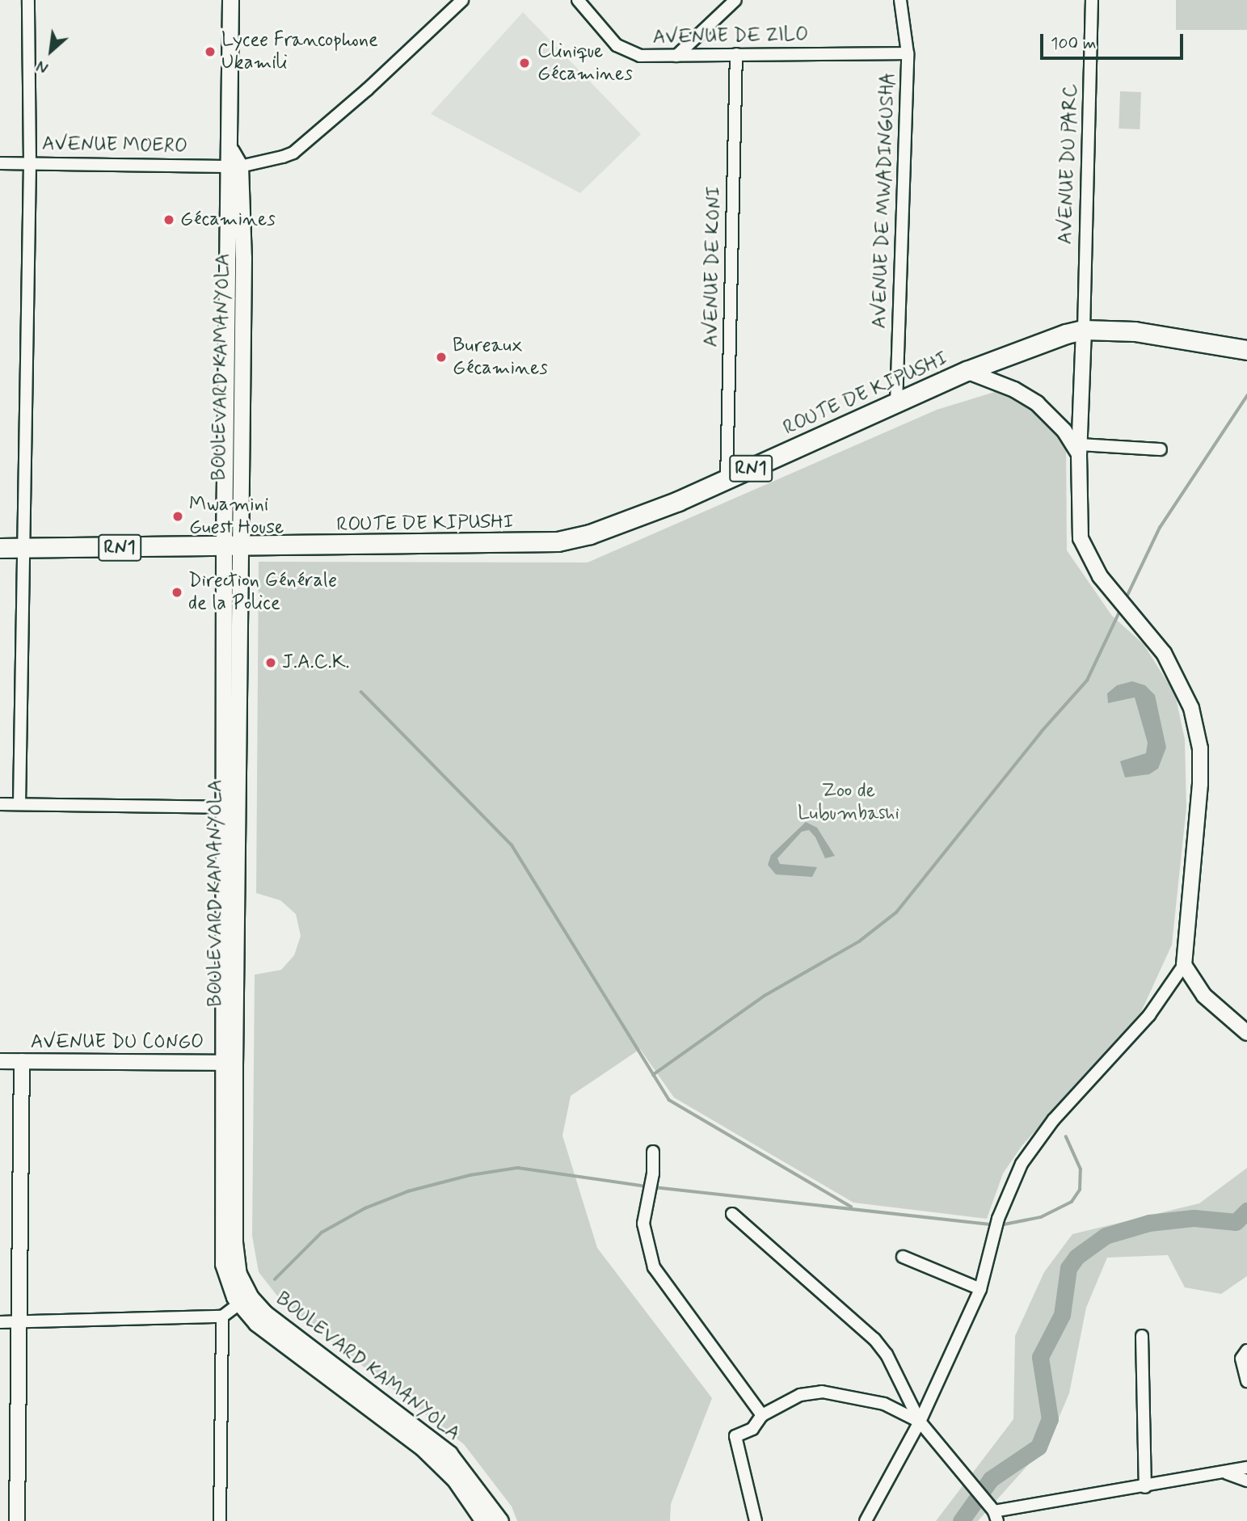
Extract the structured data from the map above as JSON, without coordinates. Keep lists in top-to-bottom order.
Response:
{
  "streets": {
    "highway": ["ROUTE DE KIPUSHI", "RN1"],
    "main road": ["BOULEVARD KAMANYOLA"],
    "street": [
      "AVENUE DE ZILO",
      "AVENUE MOERO",
      "AVENUE DU PARC",
      "AVENUE DE MWADINGUSHA",
      "AVENUE DE KONI",
      "AVENUE DU CONGO"
    ]
  },
  "crossings": [
    ["AVENUE DE ZILO", "AVENUE DE MWADINGUSHA"],
    ["AVENUE DE ZILO", "AVENUE DE KONI"],
    ["AVENUE MOERO", "BOULEVARD KAMANYOLA"],
    ["AVENUE DU PARC", "ROUTE DE KIPUSHI"],
    ["AVENUE DE MWADINGUSHA", "ROUTE DE KIPUSHI"],
    ["AVENUE DE KONI", "ROUTE DE KIPUSHI"],
    ["BOULEVARD KAMANYOLA", "ROUTE DE KIPUSHI"],
    ["BOULEVARD KAMANYOLA", "RN1"],
    ["BOULEVARD KAMANYOLA", "AVENUE DU CONGO"],
    ["ROUTE DE KIPUSHI", "RN1"]
  ],
  "parks": ["Zoo de Lubumbashi"],
  "places": [
    "Lycee Francophone Ukamili",
    "Clinique Gécamines",
    "Gécamines",
    "Bureaux Gécamines",
    "Mwamini Guest House",
    "Direction Générale de la Police",
    "J.A.C.K."
  ],
  "scale_bar": "100 m",
  "north": "bottom left"
}
